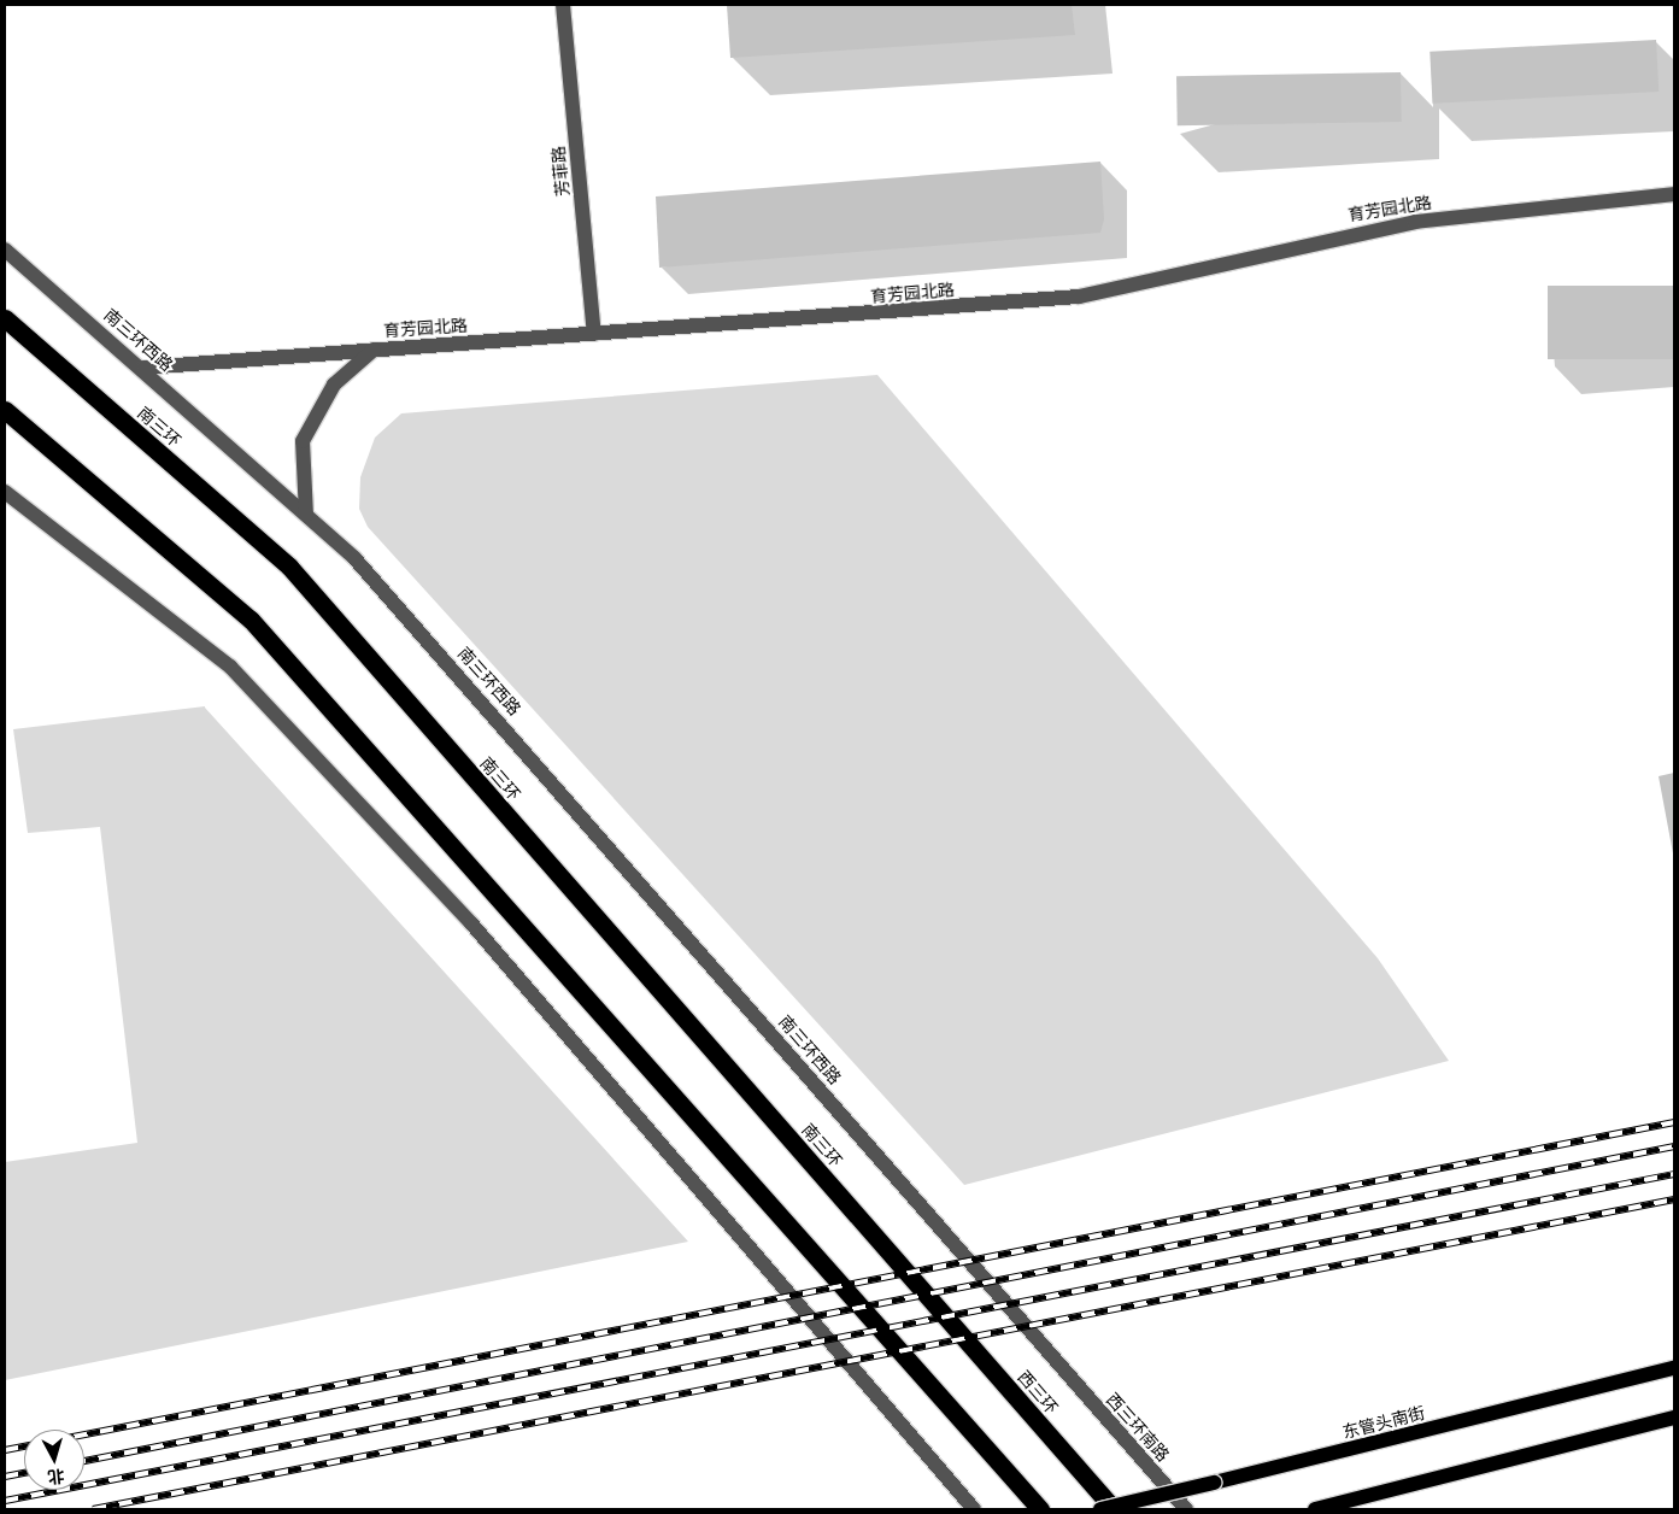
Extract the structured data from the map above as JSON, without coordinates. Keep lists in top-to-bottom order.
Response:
{
  "streets": {
    "highway": ["南三环", "西三环"],
    "main road": ["东管头南街"],
    "street": [
      "芳菲路",
      "育芳园北路",
      "南三环西路",
      "西三环南路"
    ]
  },
  "crossings": [
    ["芳菲路", "育芳园北路"],
    ["育芳园北路", "南三环西路"],
    ["南三环西路", "西三环南路"],
    ["南三环", "西三环"]
  ],
  "north": "bottom"
}
